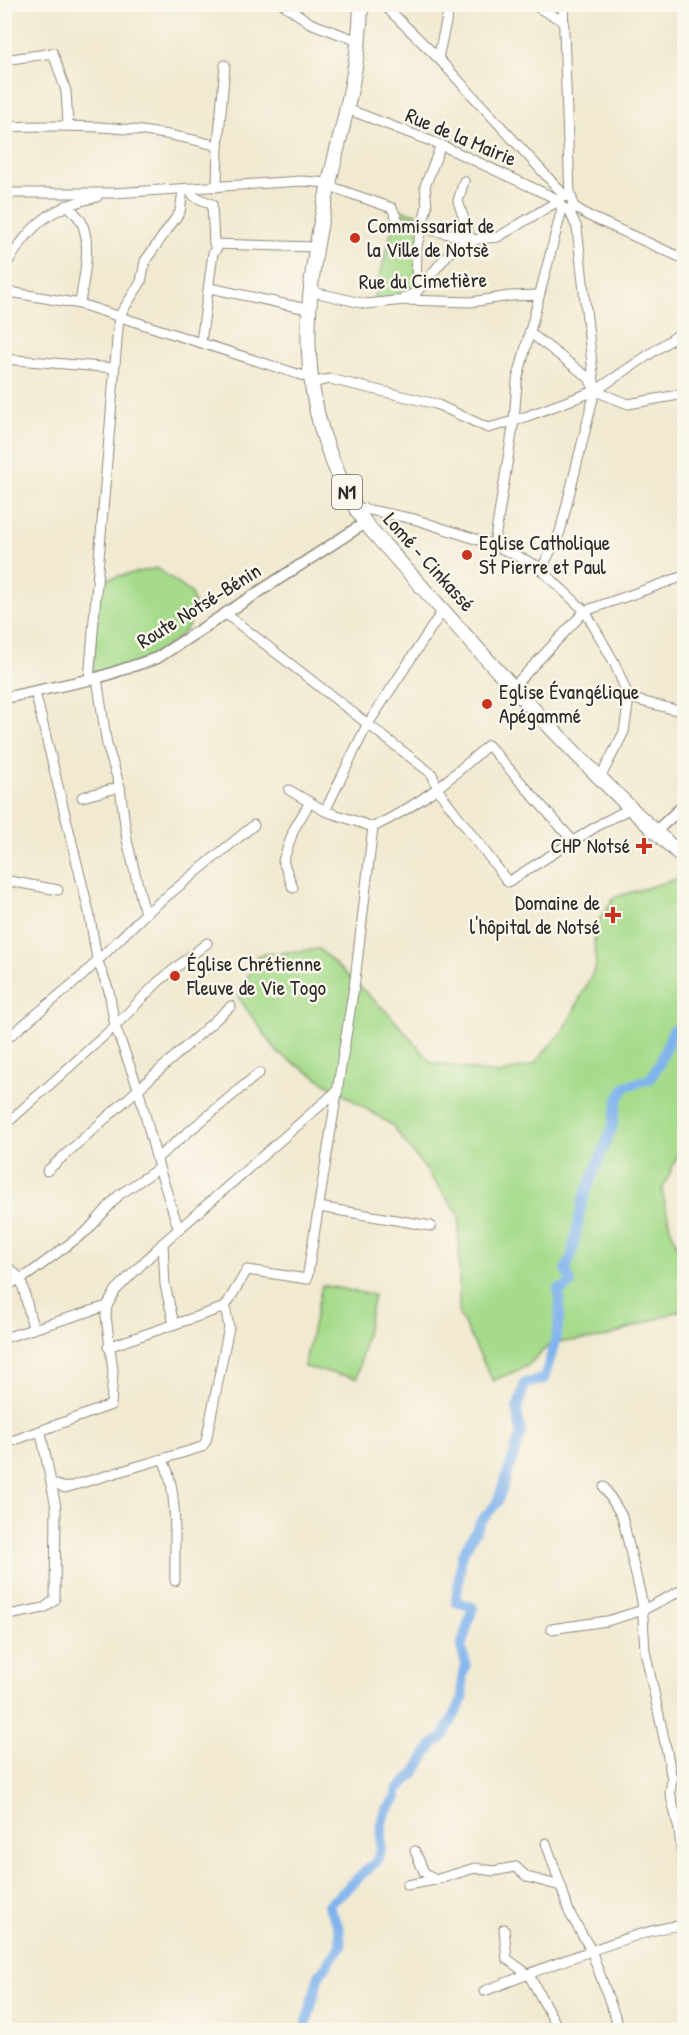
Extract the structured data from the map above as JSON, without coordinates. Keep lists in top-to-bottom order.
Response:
{
  "streets": {
    "highway": ["N1", "Lomé - Cinkassé"],
    "main road": ["Route Notsé-Bénin"],
    "street": ["Rue de la Mairie", "Rue du Cimetière"]
  },
  "crossings": [
    ["Rue de la Mairie", "Lomé - Cinkassé"],
    ["Rue du Cimetière", "Lomé - Cinkassé"],
    ["Lomé - Cinkassé", "Route Notsé-Bénin"]
  ],
  "places": {
    "other": [
      "Commissariat de la Ville de Notsè",
      "Eglise Catholique St Pierre et Paul",
      "Eglise Évangélique Apégammé",
      "Église Chrétienne Fleuve de Vie Togo"
    ],
    "health": ["CHP Notsé", "Domaine de l'hôpital de Notsé"]
  }
}
